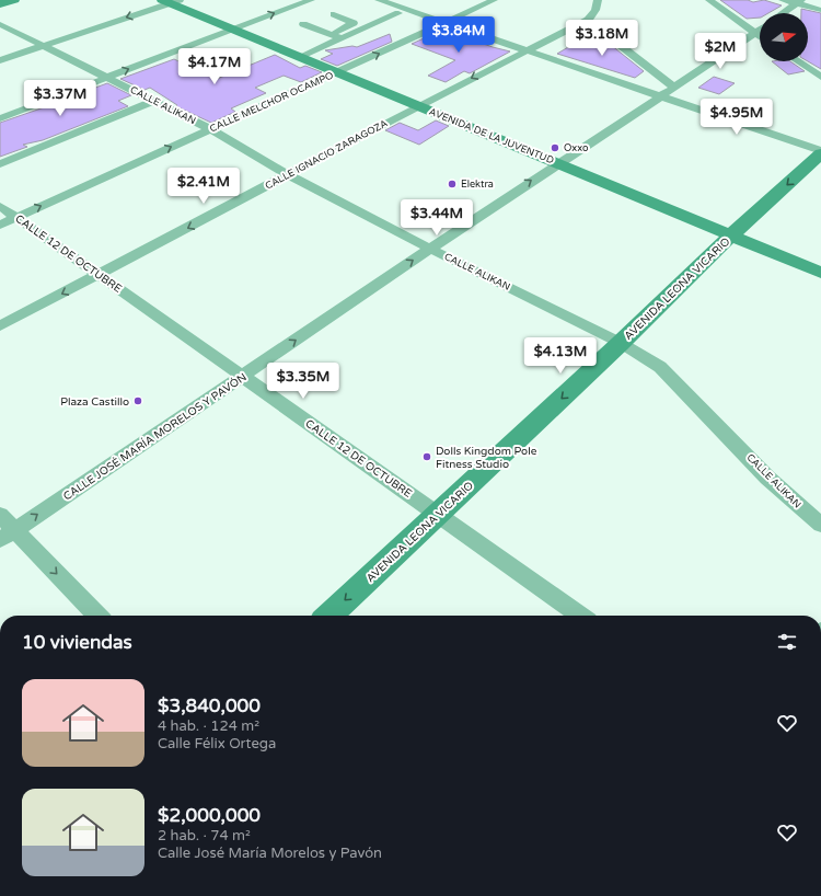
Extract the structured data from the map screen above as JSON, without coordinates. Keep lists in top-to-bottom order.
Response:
{
  "streets": {
    "street": [
      "CALLE MELCHOR OCAMPO",
      "CALLE ALIKAN",
      "AVENIDA DE LA JUVENTUD",
      "CALLE IGNACIO ZARAGOZA",
      "CALLE 12 DE OCTUBRE",
      "AVENIDA LEONA VICARIO",
      "CALLE JOSÉ MARÍA MORELOS Y PAVÓN"
    ]
  },
  "crossings": [
    ["CALLE MELCHOR OCAMPO", "CALLE ALIKAN"],
    ["CALLE MELCHOR OCAMPO", "AVENIDA DE LA JUVENTUD"],
    ["CALLE MELCHOR OCAMPO", "CALLE 12 DE OCTUBRE"],
    ["CALLE ALIKAN", "CALLE IGNACIO ZARAGOZA"],
    ["CALLE ALIKAN", "AVENIDA LEONA VICARIO"],
    ["CALLE ALIKAN", "CALLE JOSÉ MARÍA MORELOS Y PAVÓN"],
    ["AVENIDA DE LA JUVENTUD", "CALLE IGNACIO ZARAGOZA"],
    ["AVENIDA DE LA JUVENTUD", "AVENIDA LEONA VICARIO"],
    ["AVENIDA DE LA JUVENTUD", "CALLE JOSÉ MARÍA MORELOS Y PAVÓN"],
    ["CALLE IGNACIO ZARAGOZA", "CALLE 12 DE OCTUBRE"],
    ["CALLE 12 DE OCTUBRE", "AVENIDA LEONA VICARIO"],
    ["CALLE 12 DE OCTUBRE", "CALLE JOSÉ MARÍA MORELOS Y PAVÓN"]
  ],
  "one_way": ["AVENIDA LEONA VICARIO", "CALLE JOSÉ MARÍA MORELOS Y PAVÓN"],
  "places": [
    "Oxxo",
    "Elektra",
    "Plaza Castillo",
    "Dolls Kingdom Pole Fitness Studio"
  ],
  "north": "right",
  "page": {
    "price": [
      "$3.84M",
      "$3.18M",
      "$2M",
      "$4.17M",
      "$3.37M",
      "$4.95M",
      "$2.41M",
      "$3.44M",
      "$4.13M",
      "$3.35M"
    ],
    "heading": "10 viviendas",
    "list": [
      {
        "name": "$3,840,000",
        "note": "4 hab. · 124 m² · Calle Félix Ortega"
      },
      {
        "name": "$2,000,000",
        "note": "2 hab. · 74 m² · Calle José María Morelos y Pavón"
      }
    ]
  }
}
